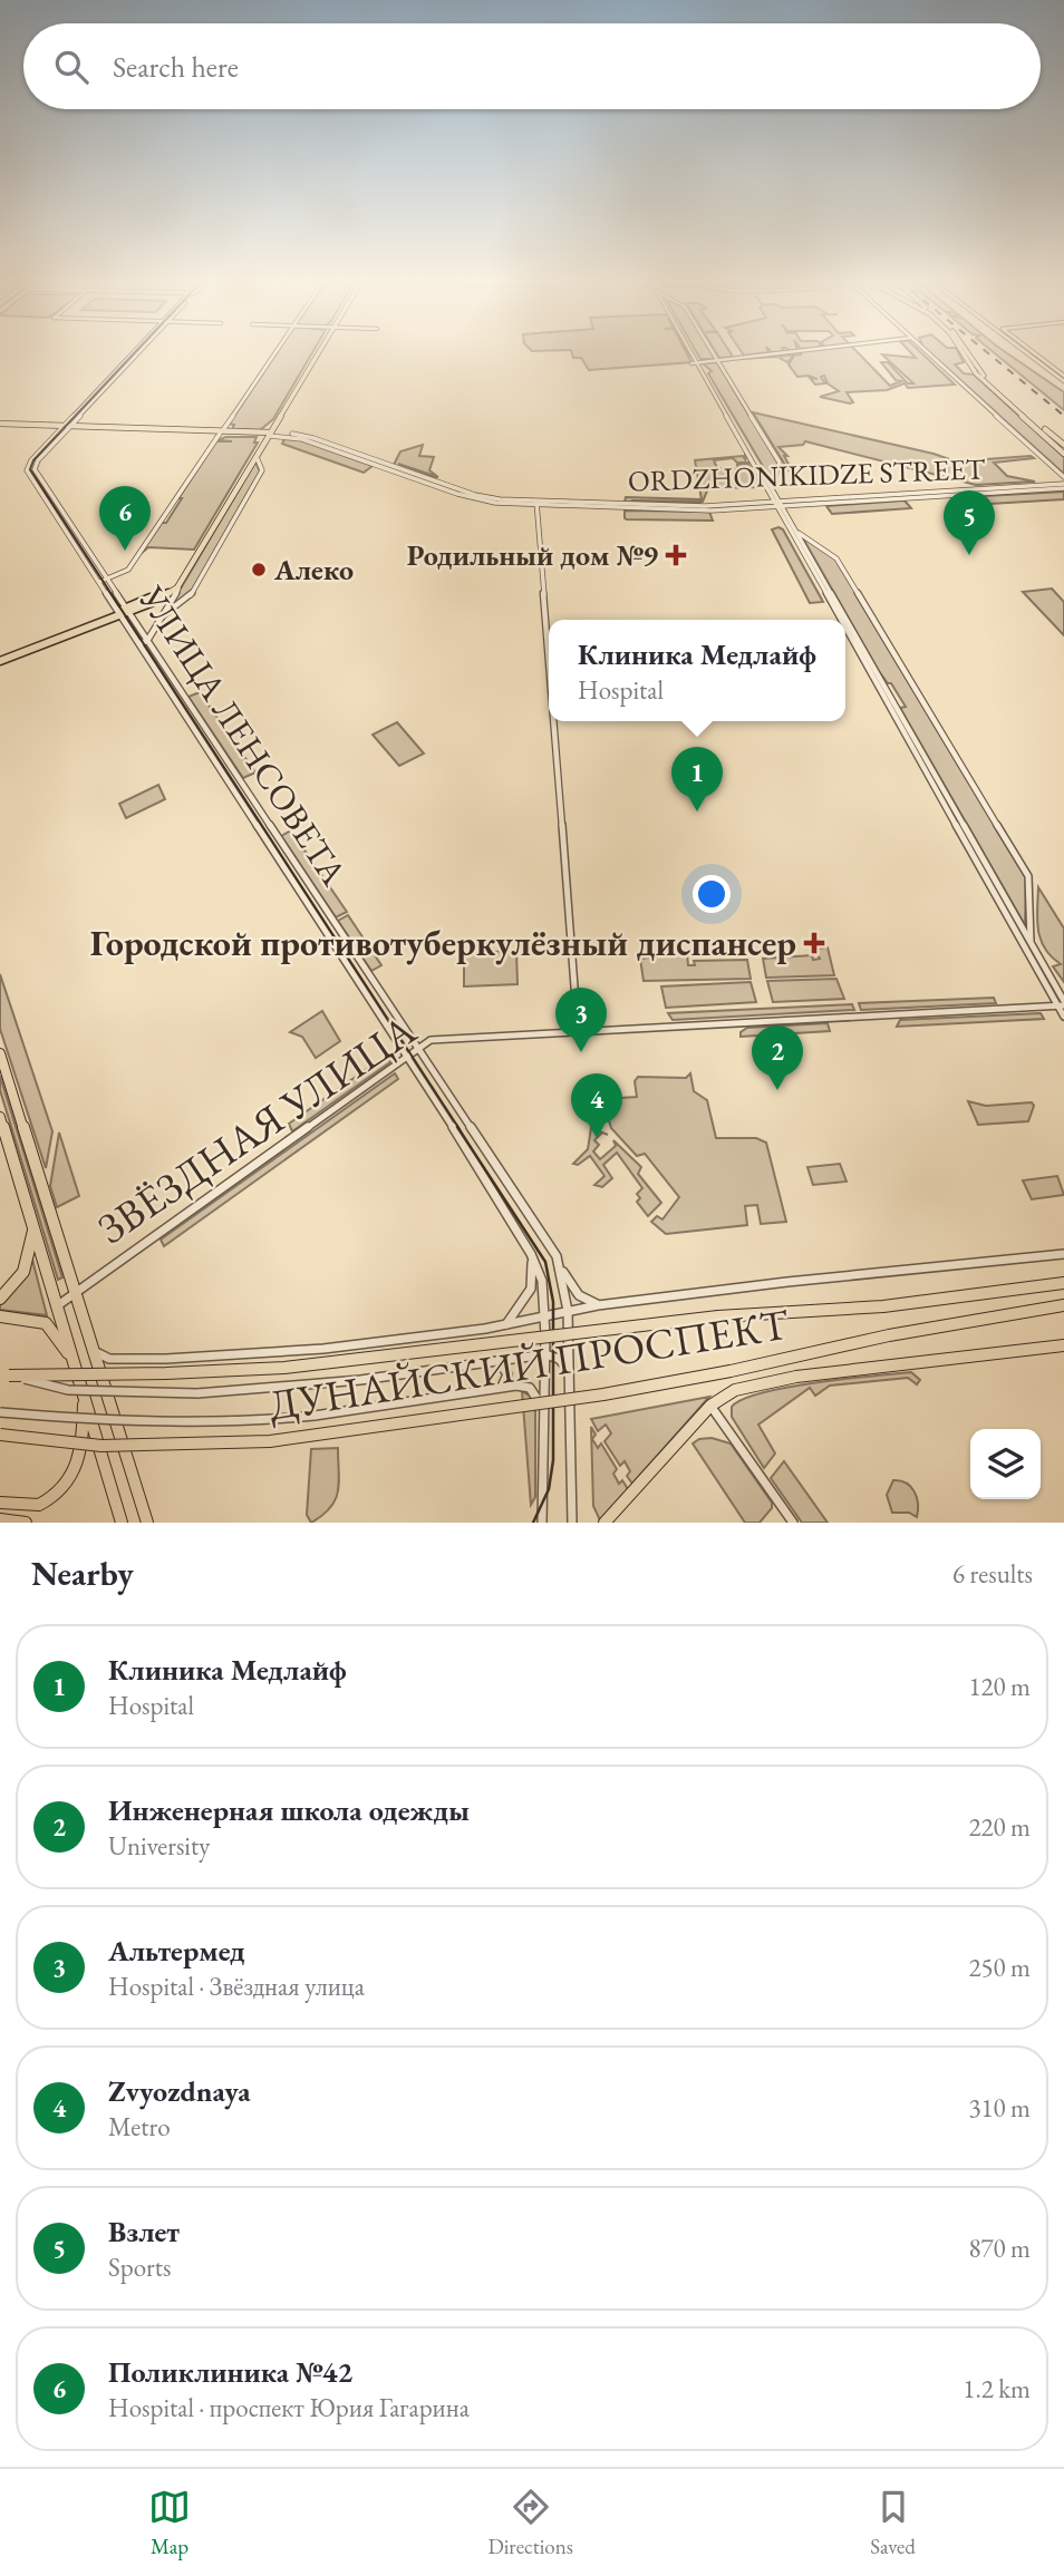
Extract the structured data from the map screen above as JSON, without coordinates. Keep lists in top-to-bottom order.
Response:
{
  "streets": {
    "main road": ["ORDZHONIKIDZE STREET", "ДУНАЙСКИЙ ПРОСПЕКТ"],
    "street": ["УЛИЦА ЛЕНСОВЕТА", "ЗВЁЗДНАЯ УЛИЦА"]
  },
  "crossings": [
    ["ORDZHONIKIDZE STREET", "УЛИЦА ЛЕНСОВЕТА"],
    ["УЛИЦА ЛЕНСОВЕТА", "ЗВЁЗДНАЯ УЛИЦА"]
  ],
  "places": {
    "health": ["Родильный дом №9", "Городской противотуберкулёзный диспансер"],
    "other": ["Алеко"]
  },
  "page": {
    "search": "Search here",
    "pins": [
      "6",
      "5",
      "1",
      "3",
      "2",
      "4"
    ],
    "popup": ["Клиника Медлайф", "Hospital"],
    "heading": ["Nearby", "6 results"],
    "list": [
      {
        "mark": "1",
        "name": "Клиника Медлайф",
        "note": "Hospital",
        "value": "120 m"
      },
      {
        "mark": "2",
        "name": "Инженерная школа одежды",
        "note": "University",
        "value": "220 m"
      },
      {
        "mark": "3",
        "name": "Альтермед",
        "note": "Hospital · Звёздная улица",
        "value": "250 m"
      },
      {
        "mark": "4",
        "name": "Zvyozdnaya",
        "note": "Metro",
        "value": "310 m"
      },
      {
        "mark": "5",
        "name": "Взлет",
        "note": "Sports",
        "value": "870 m"
      },
      {
        "mark": "6",
        "name": "Поликлиника №42",
        "note": "Hospital · проспект Юрия Гагарина",
        "value": "1.2 km"
      }
    ],
    "nav": ["Map", "Directions", "Saved"]
  }
}
